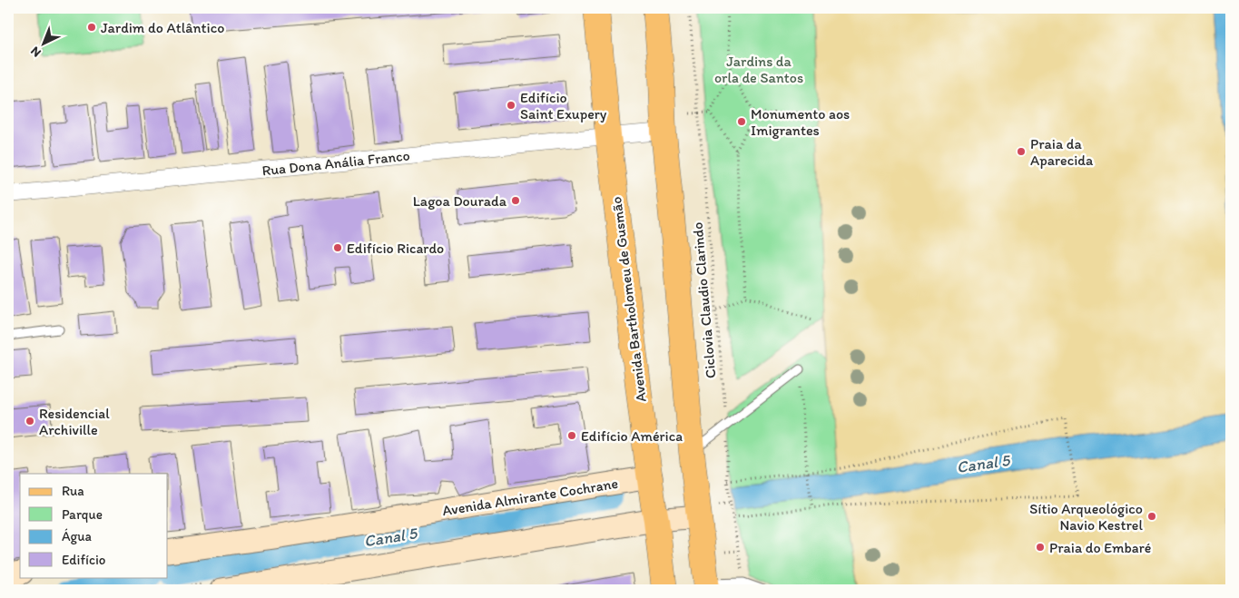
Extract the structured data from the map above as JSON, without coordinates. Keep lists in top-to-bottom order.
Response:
{
  "streets": {
    "main road": ["Avenida Bartholomeu de Gusmão", "Avenida Almirante Cochrane"],
    "street": ["Rua Dona Anália Franco"],
    "path": ["Ciclovia Claudio Clarindo"]
  },
  "crossings": [
    ["Rua Dona Anália Franco", "Avenida Bartholomeu de Gusmão"],
    ["Avenida Bartholomeu de Gusmão", "Avenida Almirante Cochrane"]
  ],
  "water": ["Canal 5"],
  "parks": ["Jardins da orla de Santos"],
  "places": [
    "Jardim do Atlântico",
    "Edifício Saint Exupery",
    "Monumento aos Imigrantes",
    "Praia da Aparecida",
    "Lagoa Dourada",
    "Edifício Ricardo",
    "Residencial Archiville",
    "Edifício América",
    "Sítio Arqueológico Navio Kestrel",
    "Praia do Embaré"
  ],
  "legend": [
    "Rua",
    "Parque",
    "Água",
    "Edifício"
  ],
  "north": "bottom left"
}
